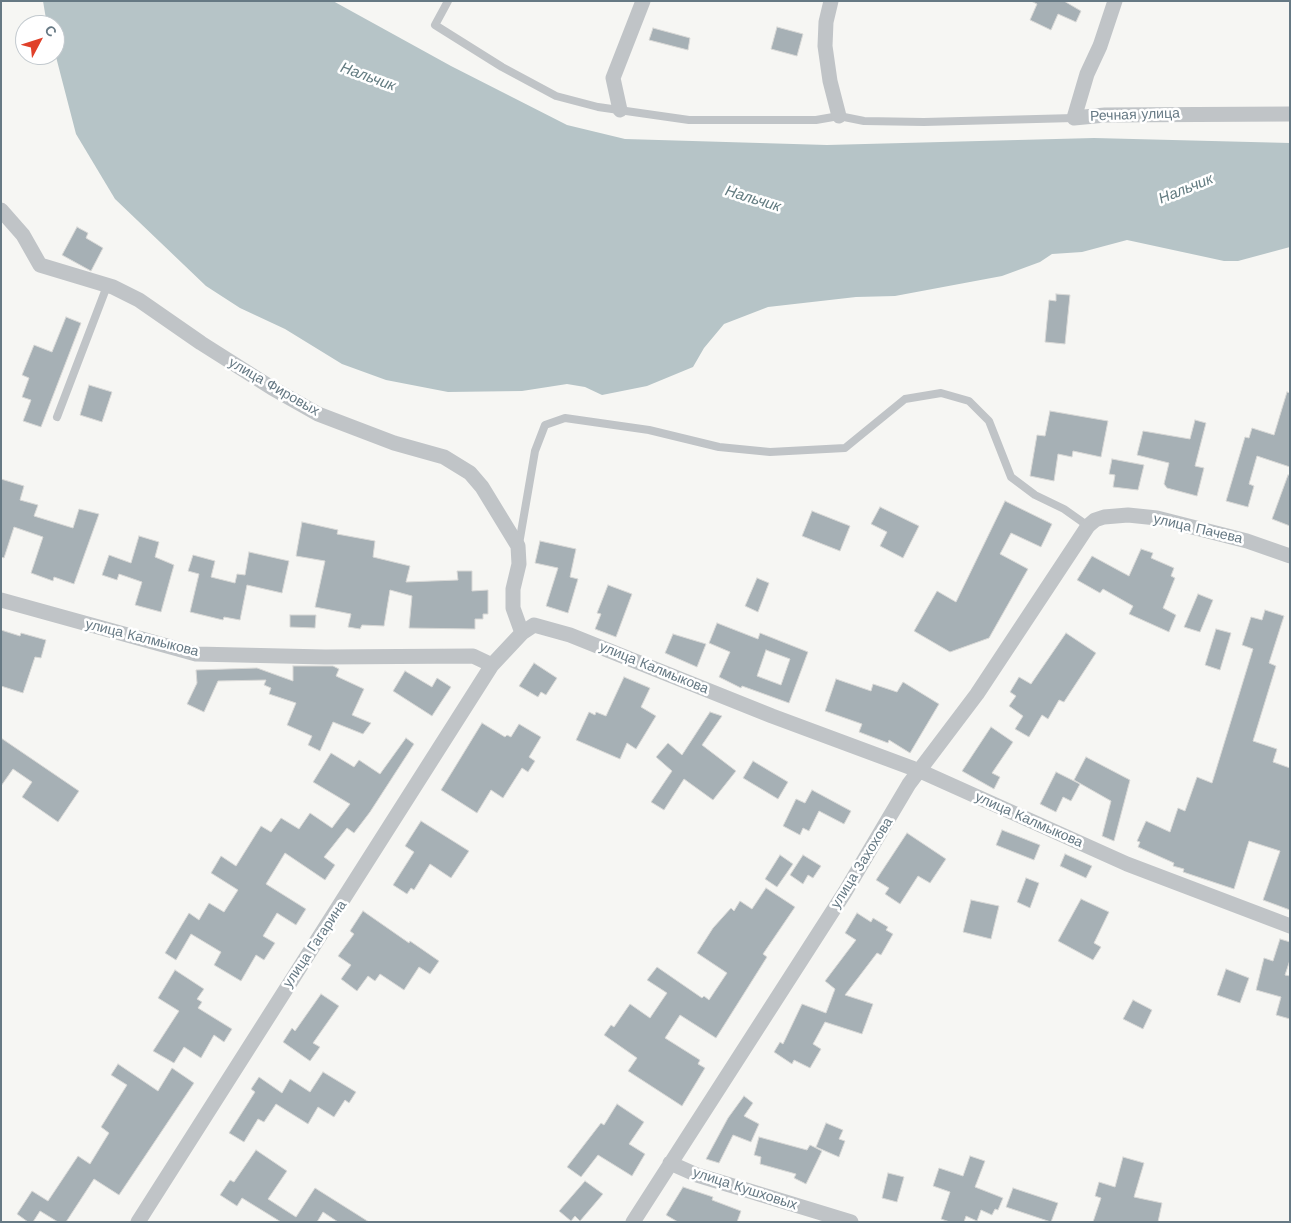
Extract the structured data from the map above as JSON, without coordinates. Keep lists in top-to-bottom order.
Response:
{
  "streets": {
    "street": [
      "Речная улица",
      "улица Фировых",
      "улица Пачева",
      "улица Калмыкова",
      "улица Захохова",
      "улица Гагарина",
      "улица Кушховых"
    ]
  },
  "crossings": [
    ["улица Пачева", "улица Захохова"],
    ["улица Калмыкова", "улица Захохова"],
    ["улица Калмыкова", "улица Гагарина"],
    ["улица Захохова", "улица Кушховых"]
  ],
  "water": ["Нальчик"],
  "north": "top right"
}
